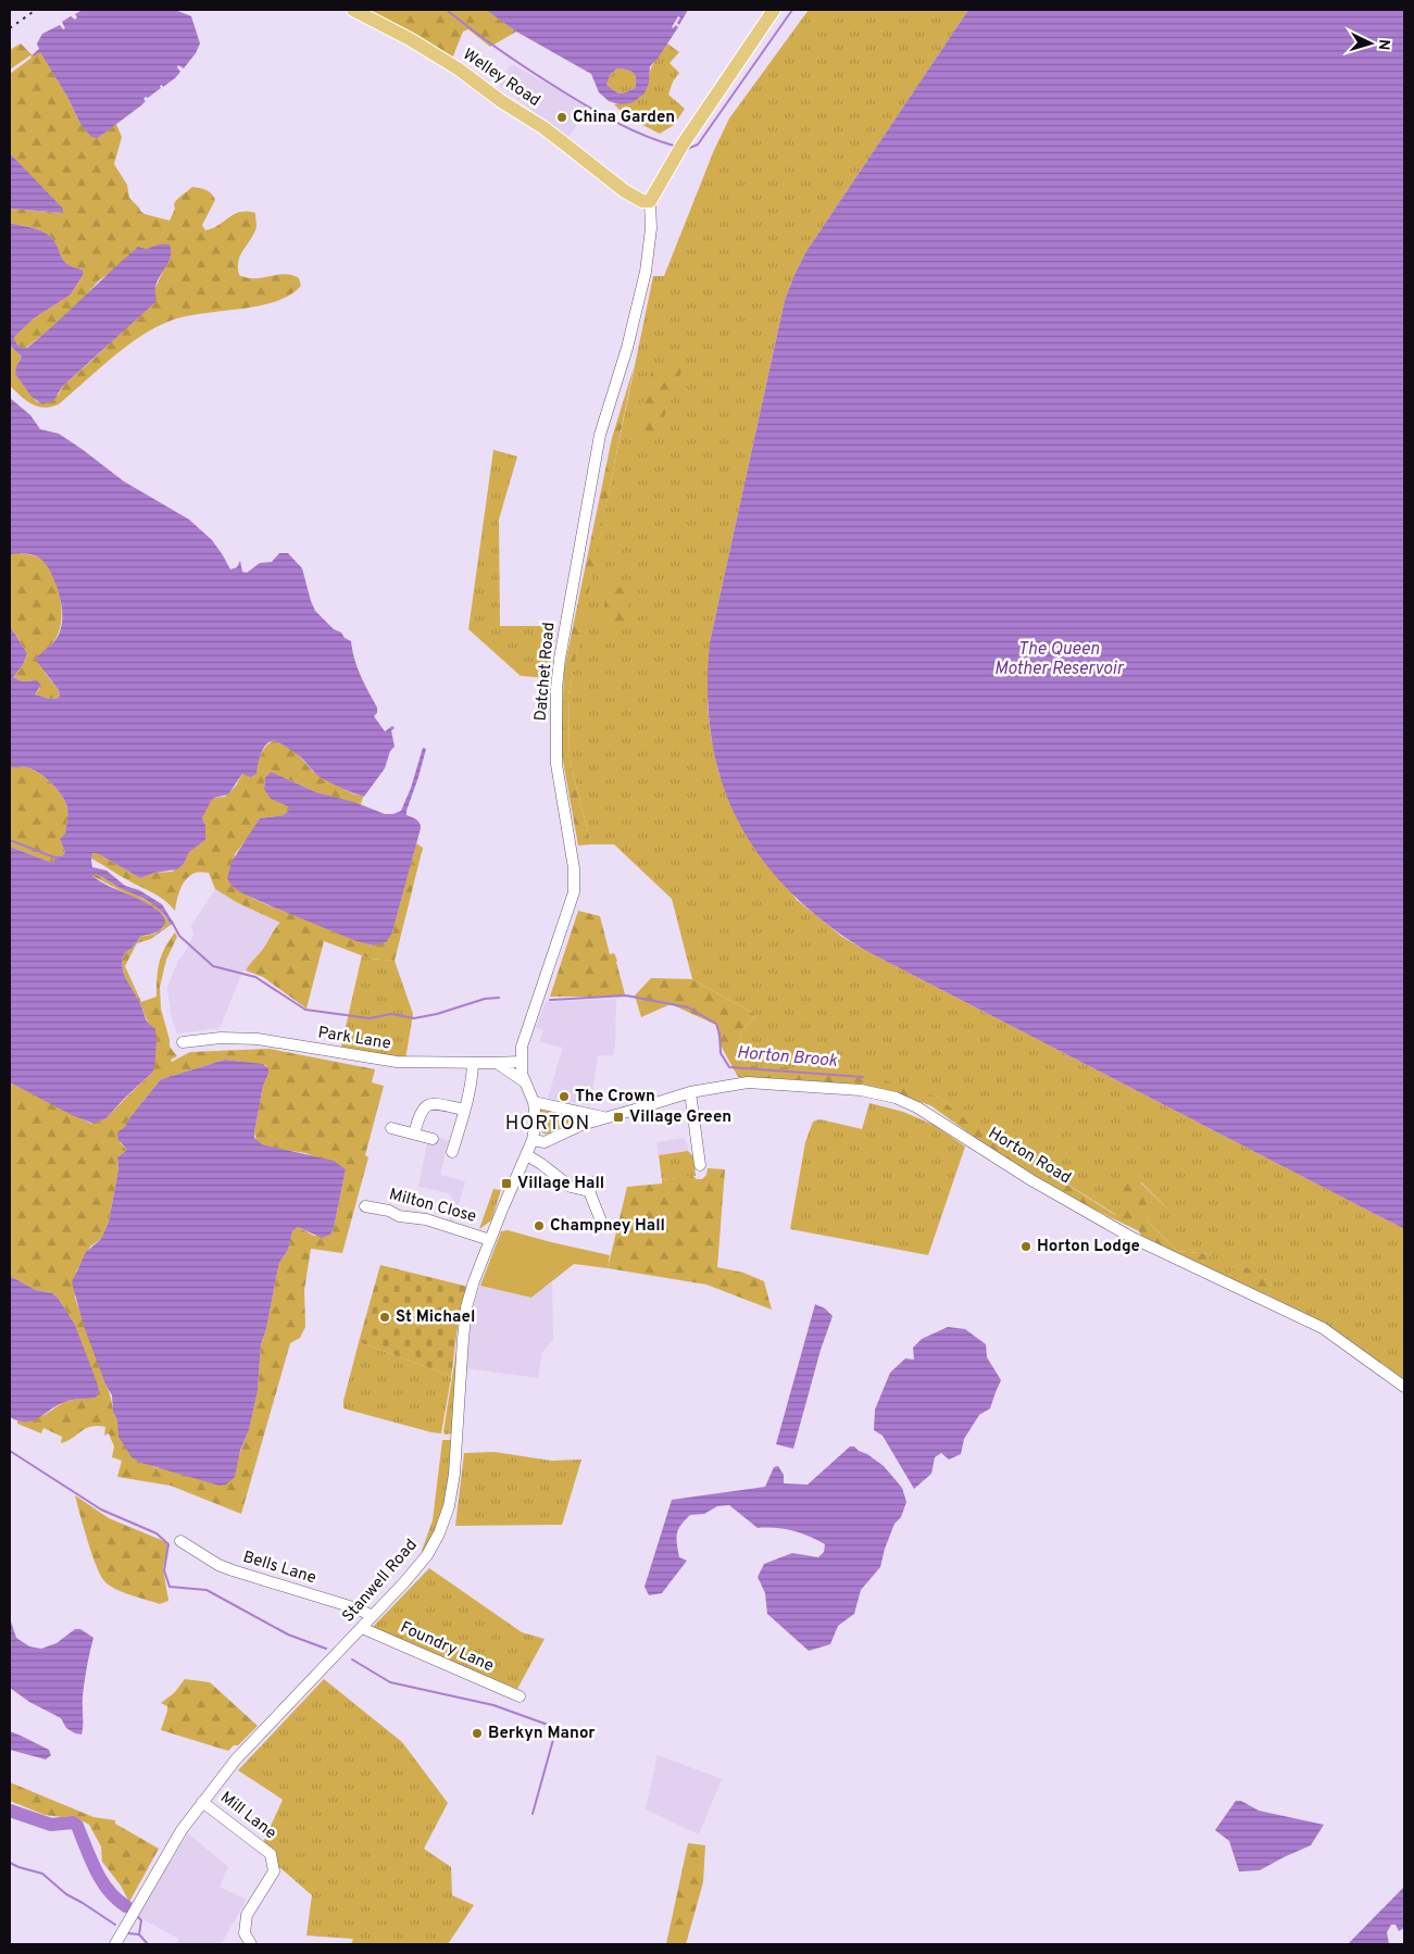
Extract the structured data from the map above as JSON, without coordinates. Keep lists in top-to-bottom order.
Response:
{
  "streets": {
    "main road": ["Welley Road"],
    "street": [
      "Datchet Road",
      "Park Lane",
      "Horton Road",
      "Milton Close",
      "Bells Lane",
      "Stanwell Road",
      "Foundry Lane",
      "Mill Lane"
    ]
  },
  "crossings": [
    ["Welley Road", "Datchet Road"],
    ["Datchet Road", "Park Lane"],
    ["Datchet Road", "Horton Road"],
    ["Datchet Road", "Stanwell Road"],
    ["Horton Road", "Stanwell Road"],
    ["Milton Close", "Stanwell Road"],
    ["Bells Lane", "Stanwell Road"],
    ["Stanwell Road", "Foundry Lane"],
    ["Stanwell Road", "Mill Lane"]
  ],
  "districts": ["HORTON"],
  "water": ["The Queen Mother Reservoir", "Horton Brook"],
  "places": {
    "other": [
      "China Garden",
      "The Crown",
      "Champney Hall",
      "Horton Lodge",
      "St Michael",
      "Berkyn Manor"
    ],
    "transit": ["Village Green", "Village Hall"]
  },
  "north": "right"
}
